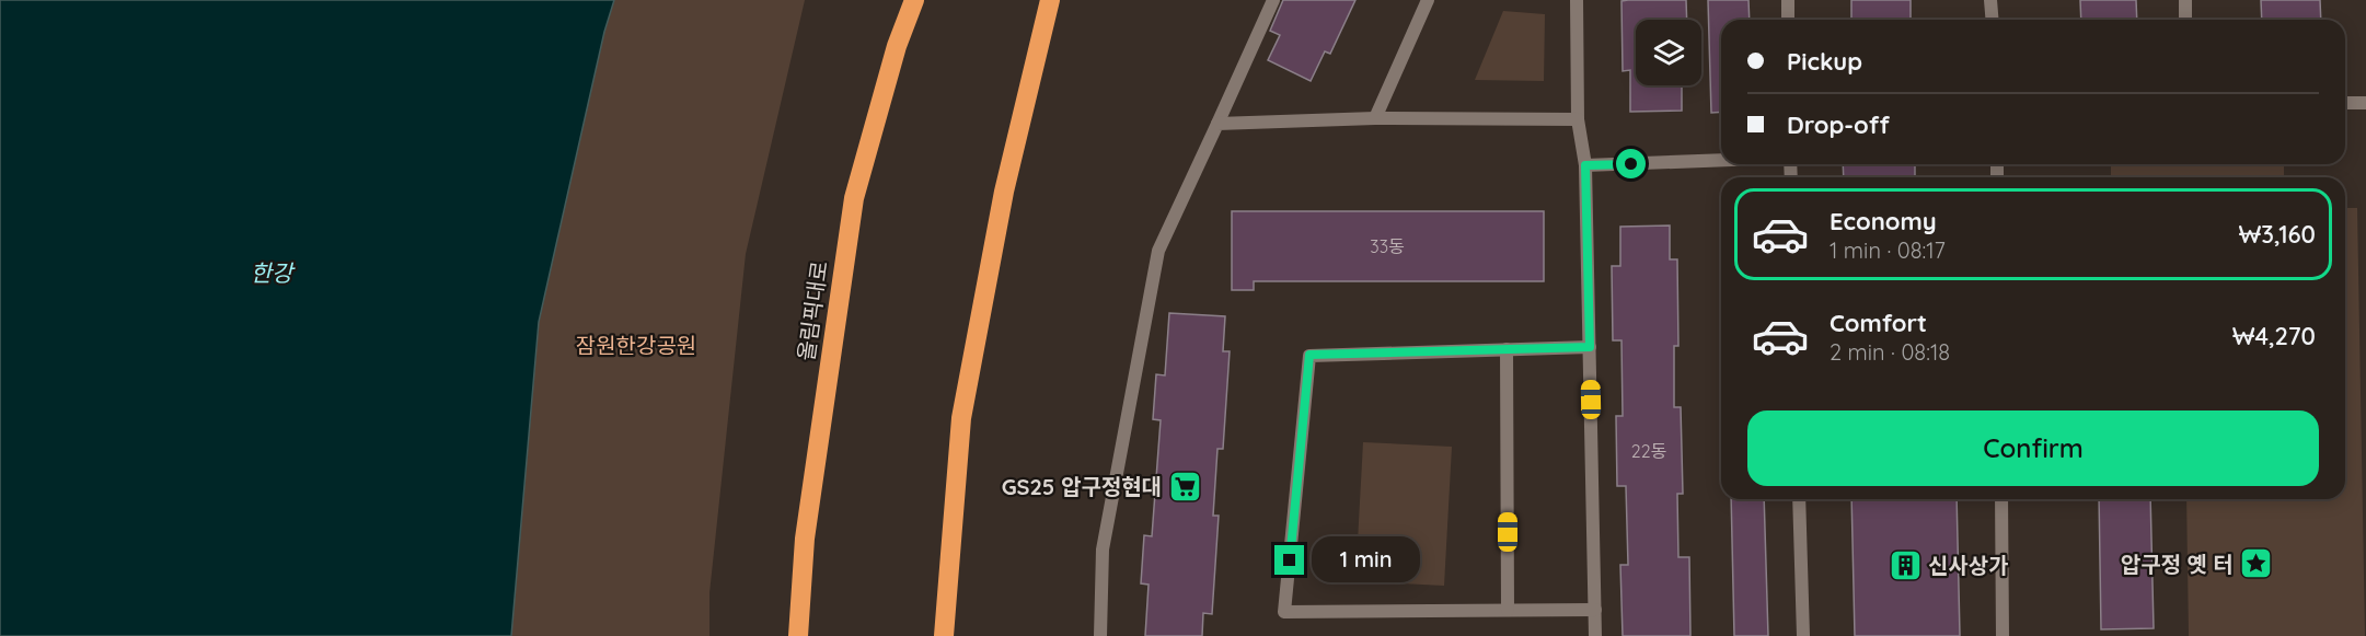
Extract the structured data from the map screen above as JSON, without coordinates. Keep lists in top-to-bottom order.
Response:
{
  "streets": {
    "highway": ["올림픽대로"]
  },
  "water": ["한강"],
  "parks": ["잠원한강공원"],
  "places": {
    "supermarket": ["GS25 압구정현대"],
    "place": ["압구정 옛 터"],
    "building": ["신사상가"]
  },
  "house_numbers": ["33동", "22동"],
  "page": {
    "banner": ["Pickup", "Drop-off"],
    "list": [
      {
        "name": "Economy",
        "note": "1 min · 08:17",
        "value": "₩3,160"
      },
      {
        "name": "Comfort",
        "note": "2 min · 08:18",
        "value": "₩4,270"
      }
    ],
    "buttons": "Confirm",
    "bubble": "1 min"
  }
}
